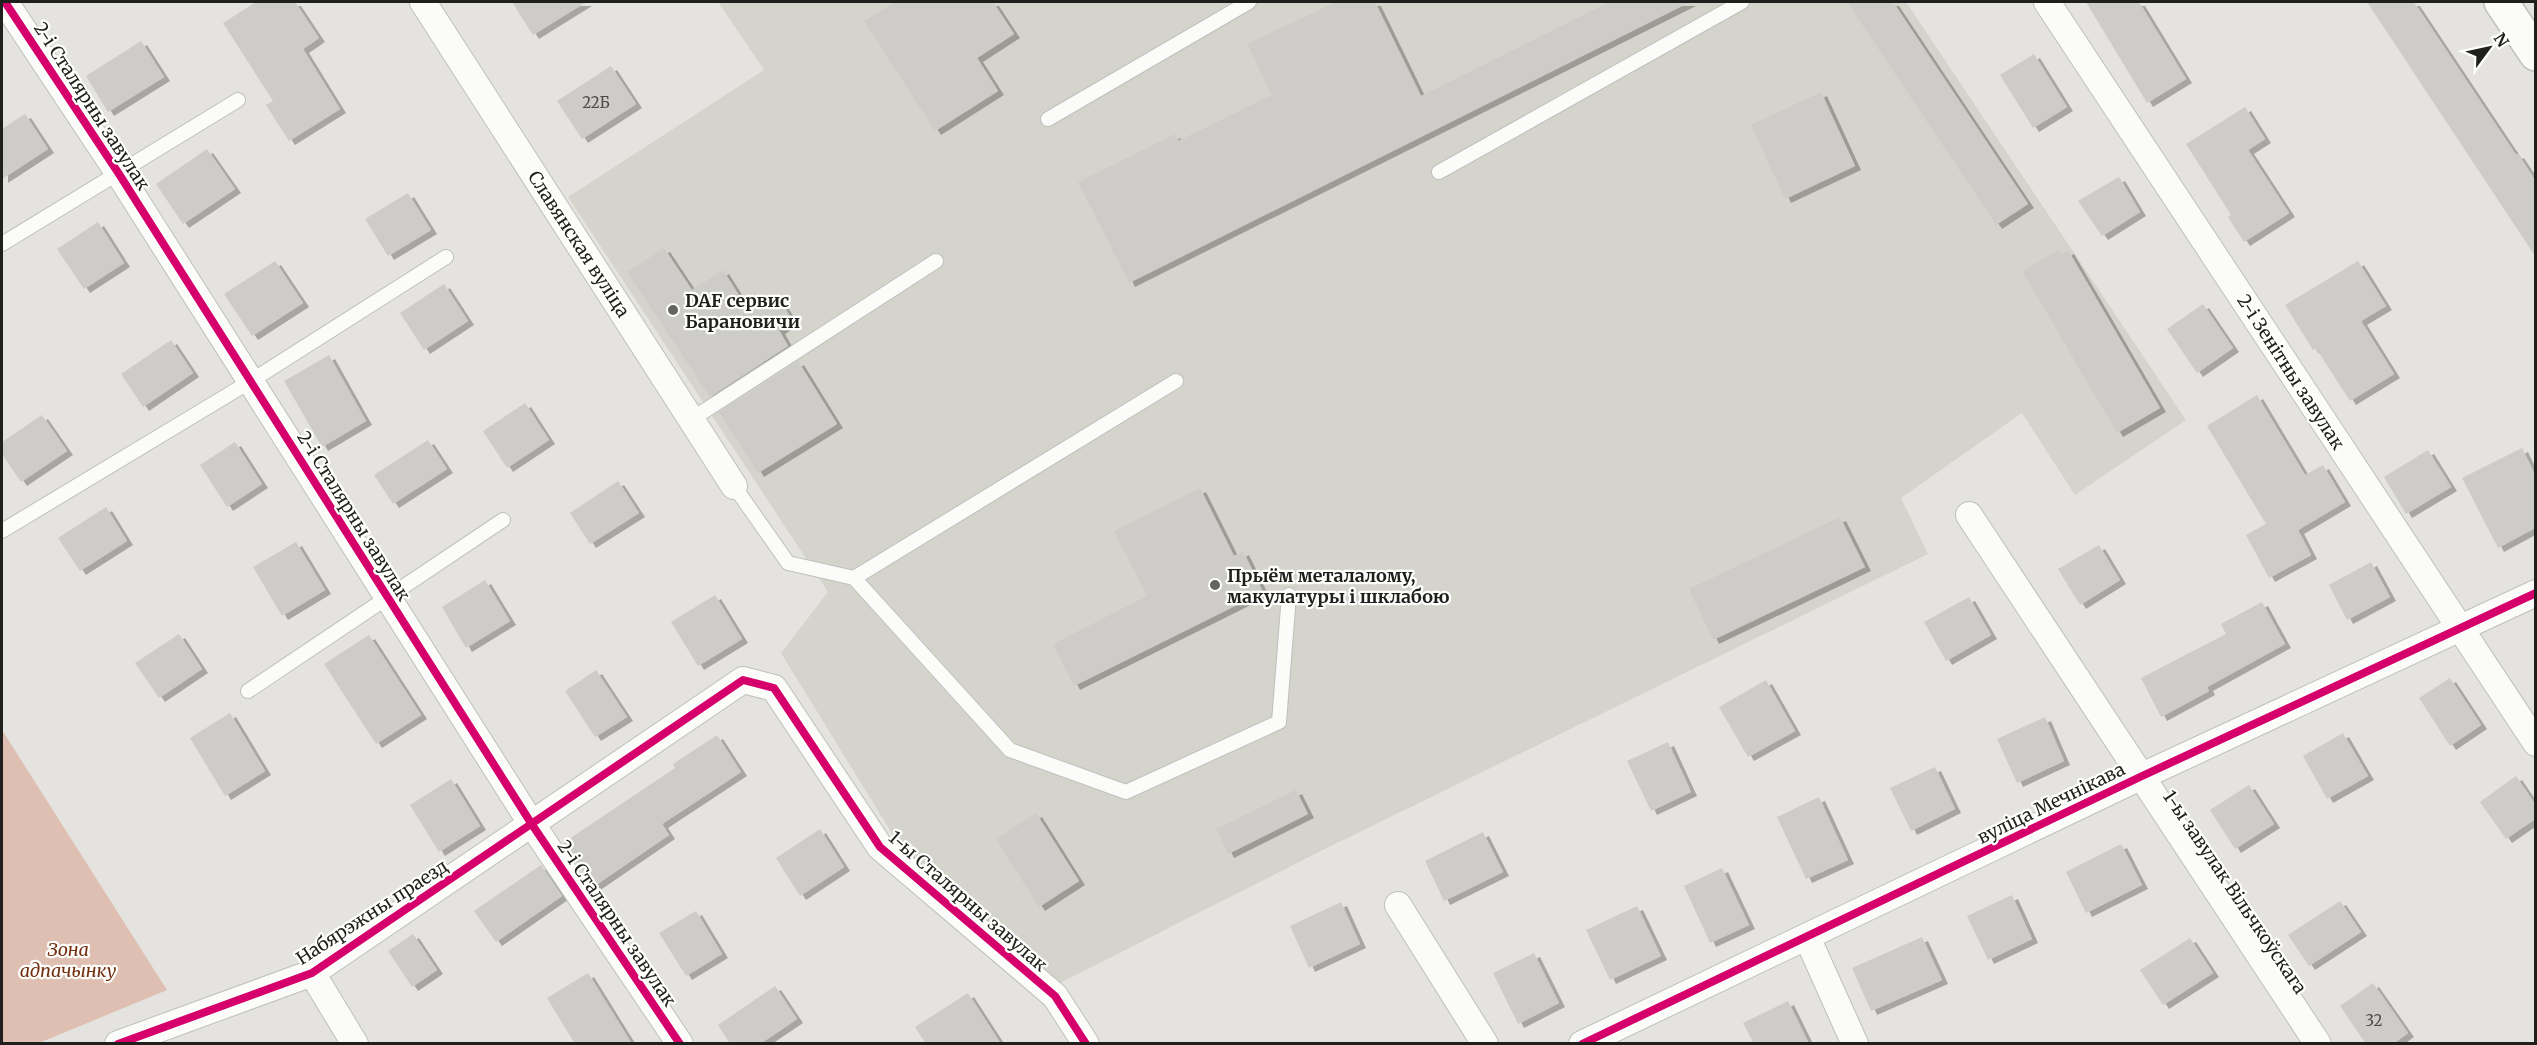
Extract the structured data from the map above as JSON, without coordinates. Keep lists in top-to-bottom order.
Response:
{
  "streets": {
    "street": [
      "2-і Сталярны завулак",
      "Славянская вуліца",
      "2-і Зенітны завулак",
      "вуліца Мечнікава",
      "1-ы завулак Вільчкоўскага",
      "1-ы Сталярны завулак",
      "Набярэжны праезд"
    ]
  },
  "crossings": [
    ["2-і Сталярны завулак", "1-ы Сталярны завулак"],
    ["2-і Сталярны завулак", "Набярэжны праезд"],
    ["2-і Зенітны завулак", "вуліца Мечнікава"],
    ["вуліца Мечнікава", "1-ы завулак Вільчкоўскага"],
    ["1-ы Сталярны завулак", "Набярэжны праезд"]
  ],
  "parks": ["Зона адпачынку"],
  "places": ["DAF сервис Барановичи", "Прыём металалому, макулатуры і шклабою"],
  "house_numbers": ["22Б", "32"],
  "north": "top right"
}
